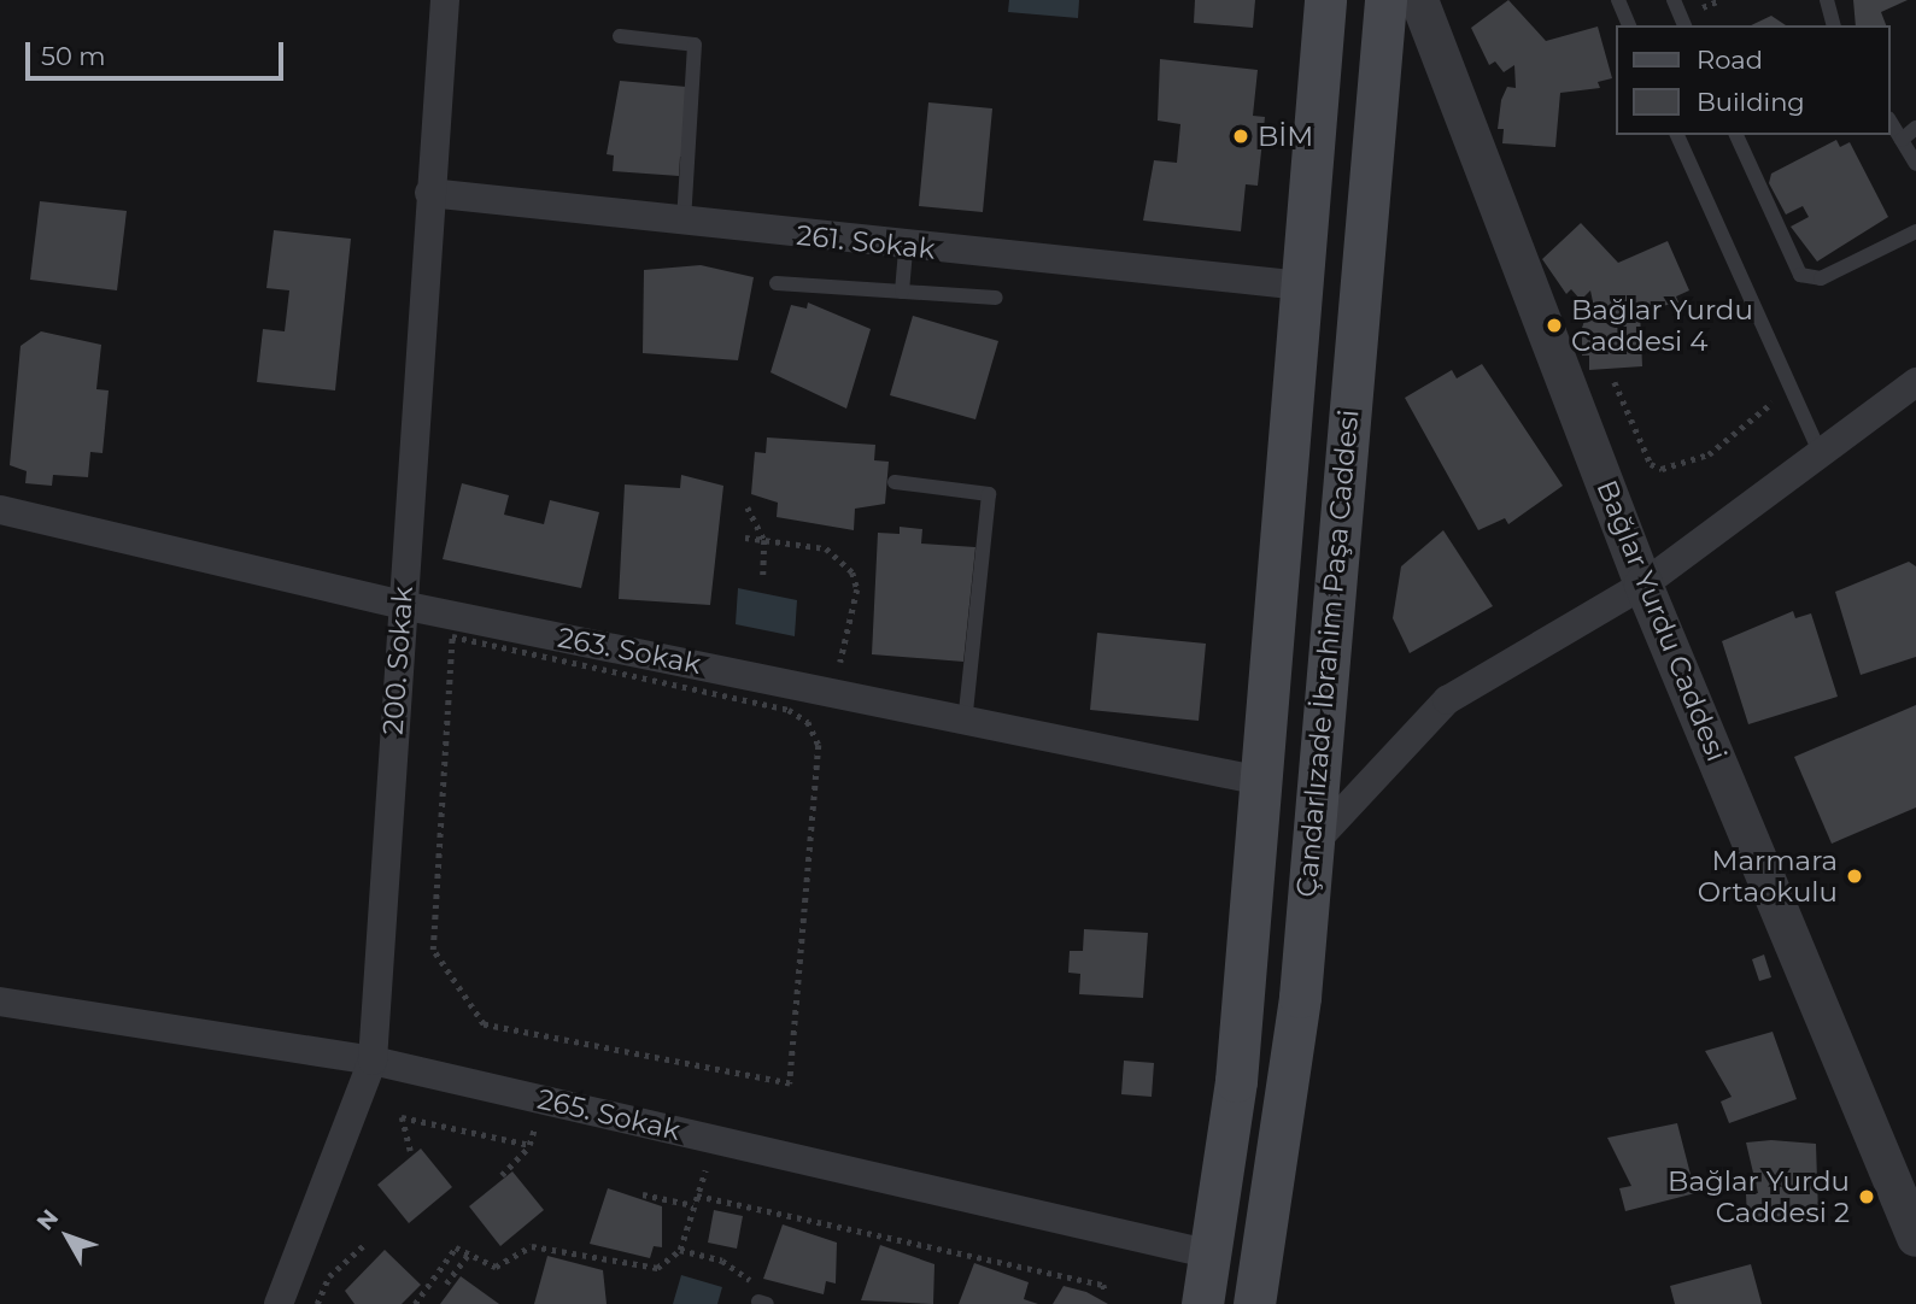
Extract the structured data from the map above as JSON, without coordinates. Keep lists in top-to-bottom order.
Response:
{
  "streets": {
    "main road": ["Çandarlızade İbrahim Paşa Caddesi"],
    "street": [
      "261. Sokak",
      "Bağlar Yurdu Caddesi",
      "263. Sokak",
      "200. Sokak",
      "265. Sokak"
    ]
  },
  "crossings": [
    ["261. Sokak", "Çandarlızade İbrahim Paşa Caddesi"],
    ["261. Sokak", "200. Sokak"],
    ["263. Sokak", "Çandarlızade İbrahim Paşa Caddesi"],
    ["263. Sokak", "200. Sokak"],
    ["Çandarlızade İbrahim Paşa Caddesi", "265. Sokak"],
    ["200. Sokak", "265. Sokak"]
  ],
  "places": [
    "BİM",
    "Bağlar Yurdu Caddesi 4",
    "Marmara Ortaokulu",
    "Bağlar Yurdu Caddesi 2"
  ],
  "legend": ["Road", "Building"],
  "scale_bar": "50 m",
  "north": "top left"
}
